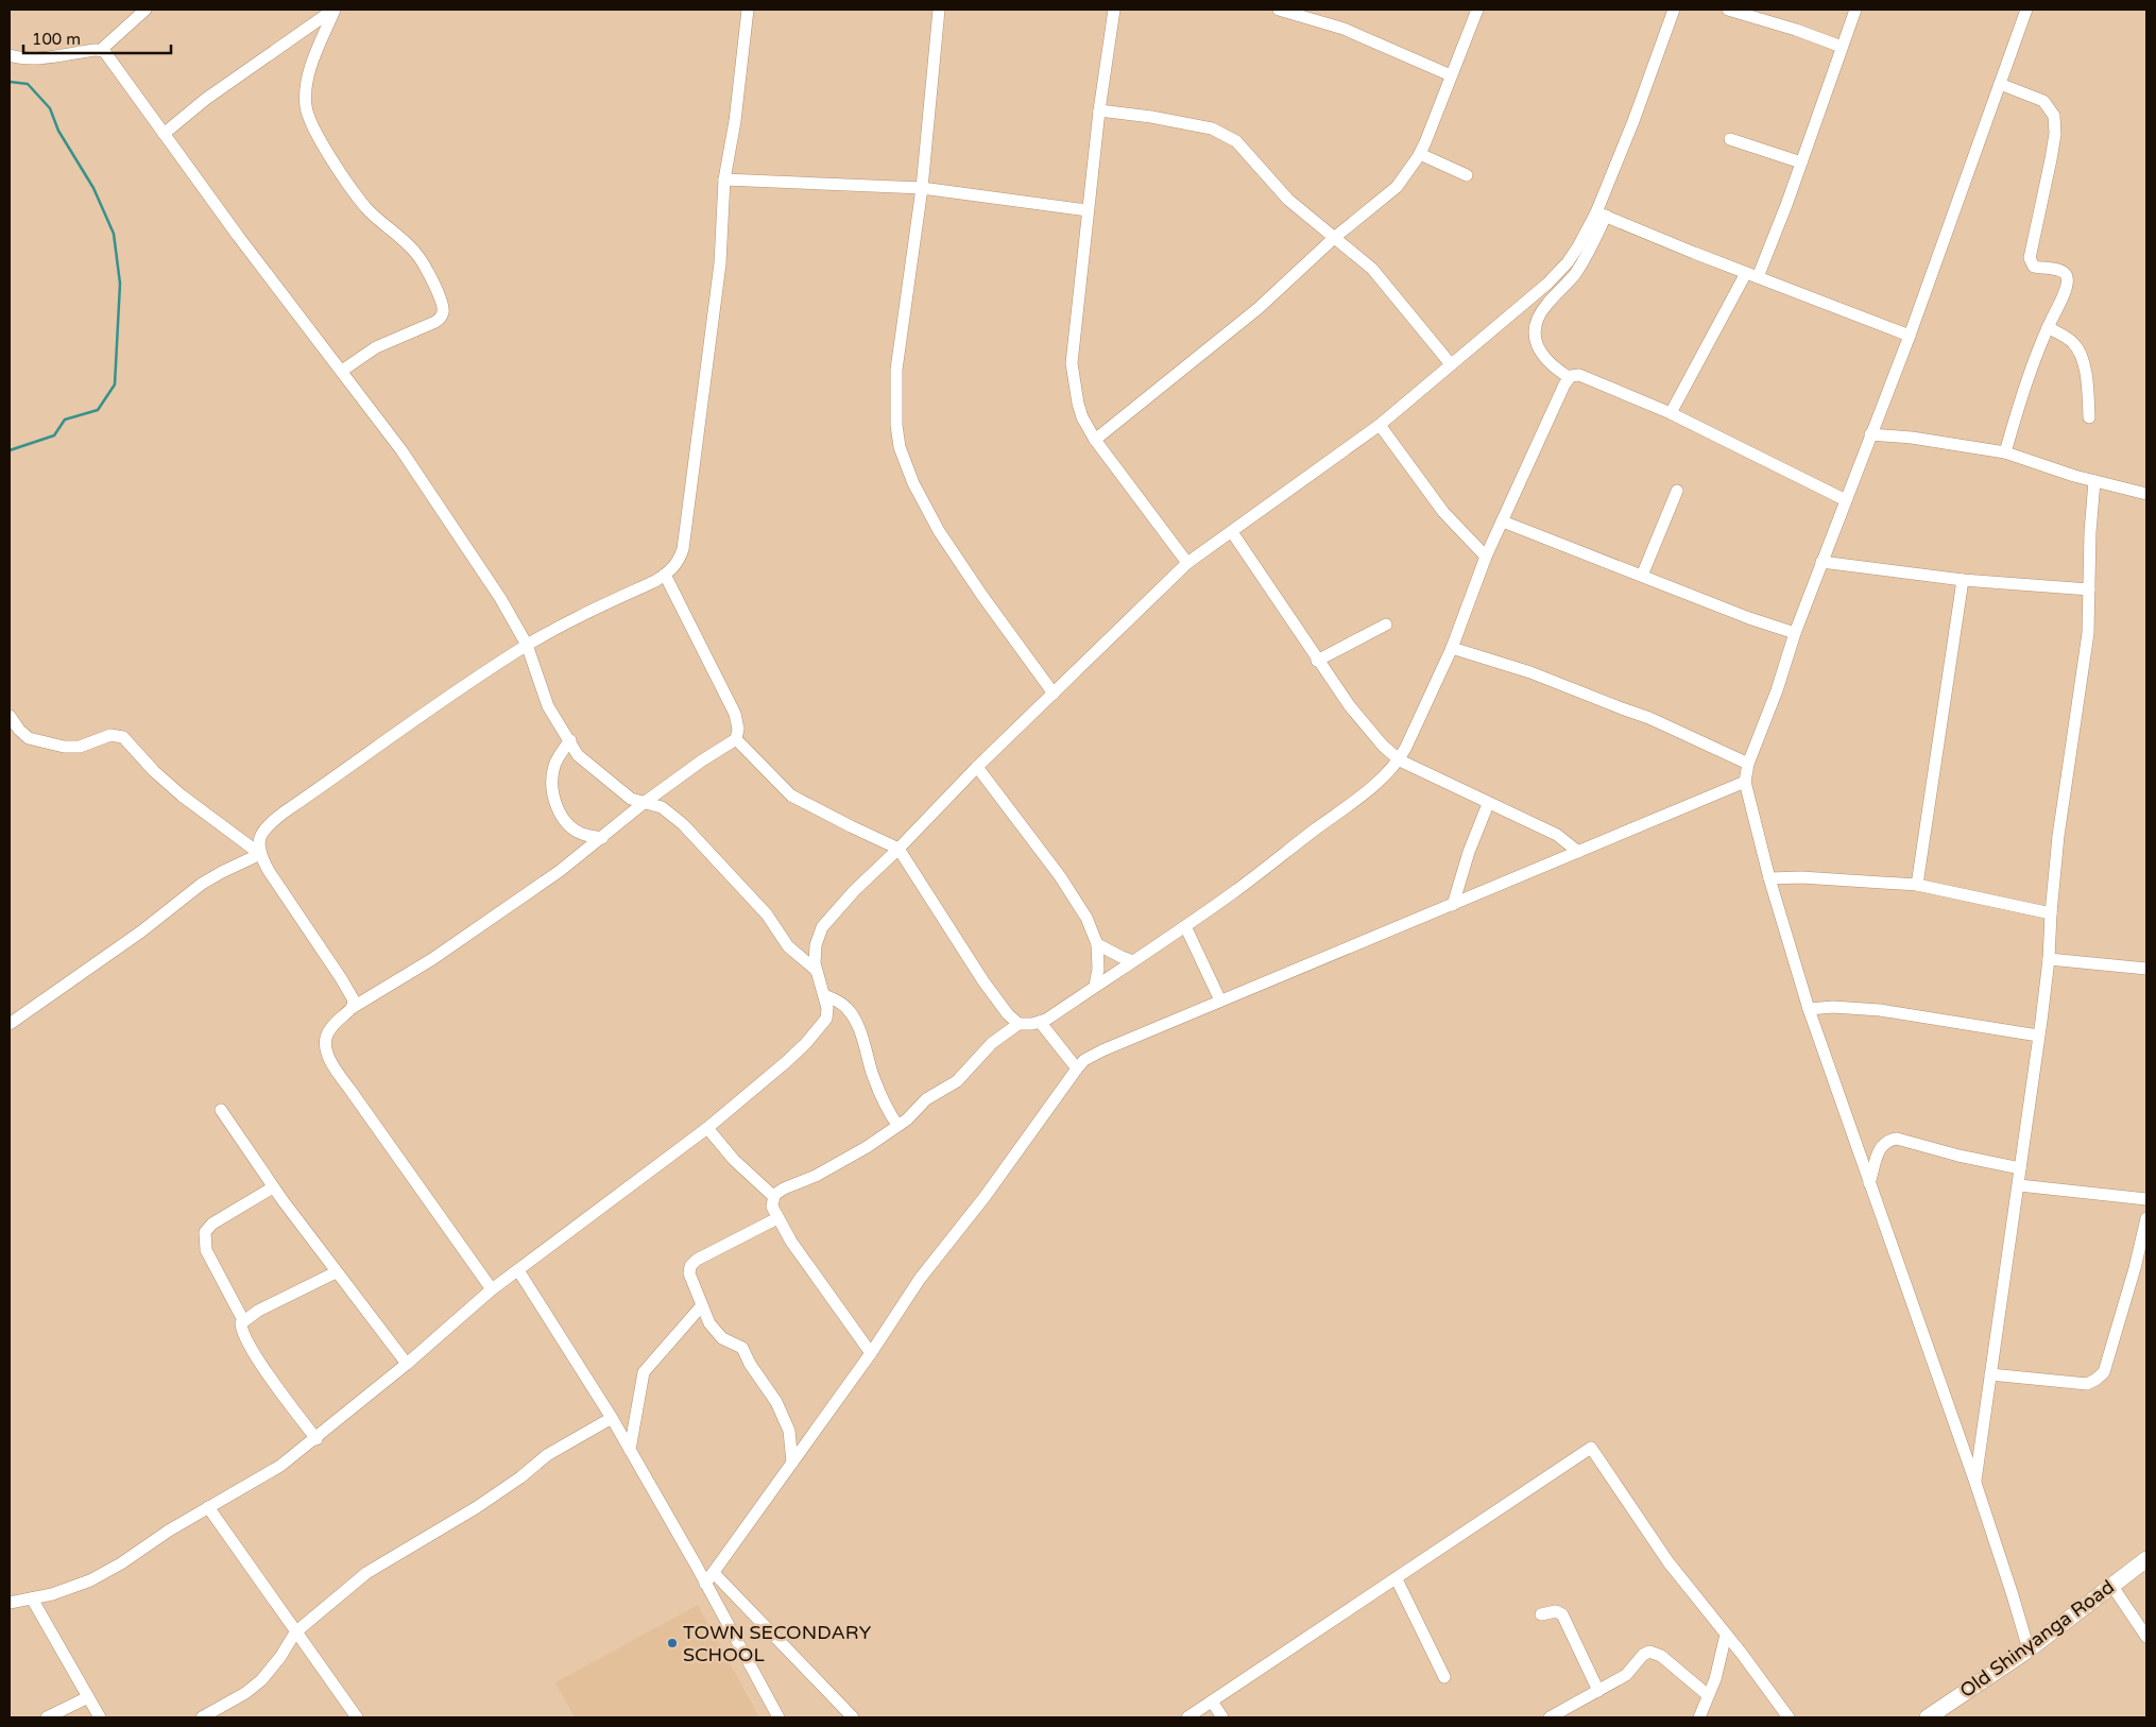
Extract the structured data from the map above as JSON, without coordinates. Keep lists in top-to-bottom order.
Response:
{
  "streets": {
    "main road": ["Old Shinyanga Road"]
  },
  "places": ["TOWN SECONDARY SCHOOL"],
  "scale_bar": "100 m"
}
